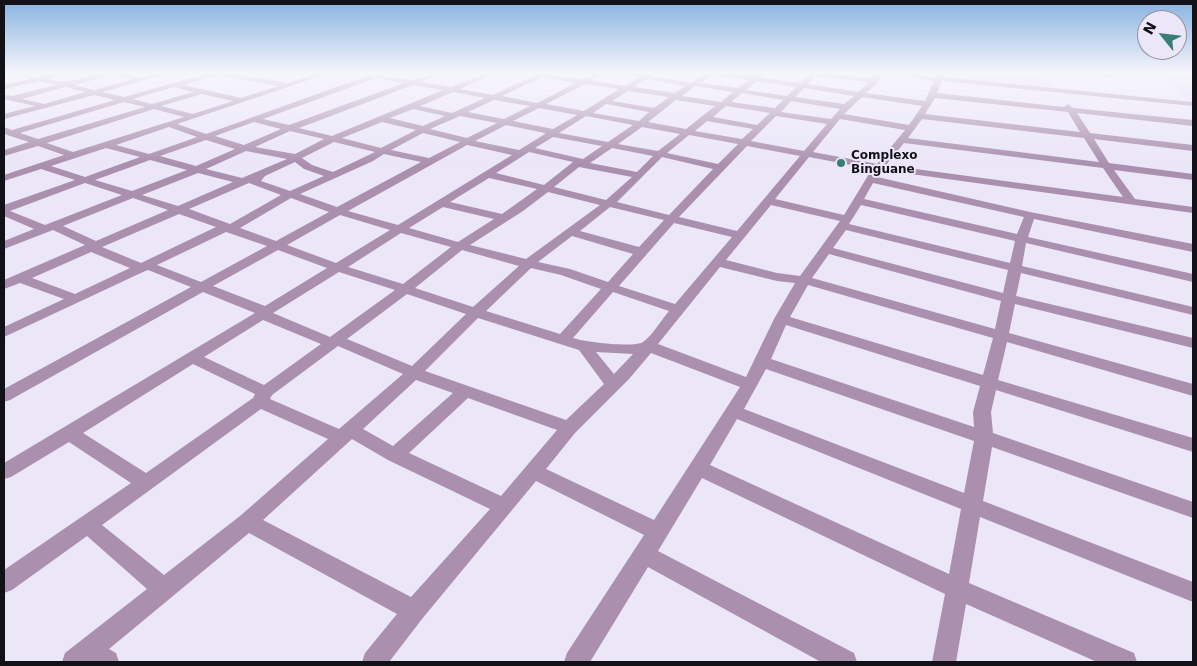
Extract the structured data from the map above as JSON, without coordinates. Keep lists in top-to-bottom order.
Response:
{
  "places": ["Complexo Binguane"],
  "north": "top left"
}
